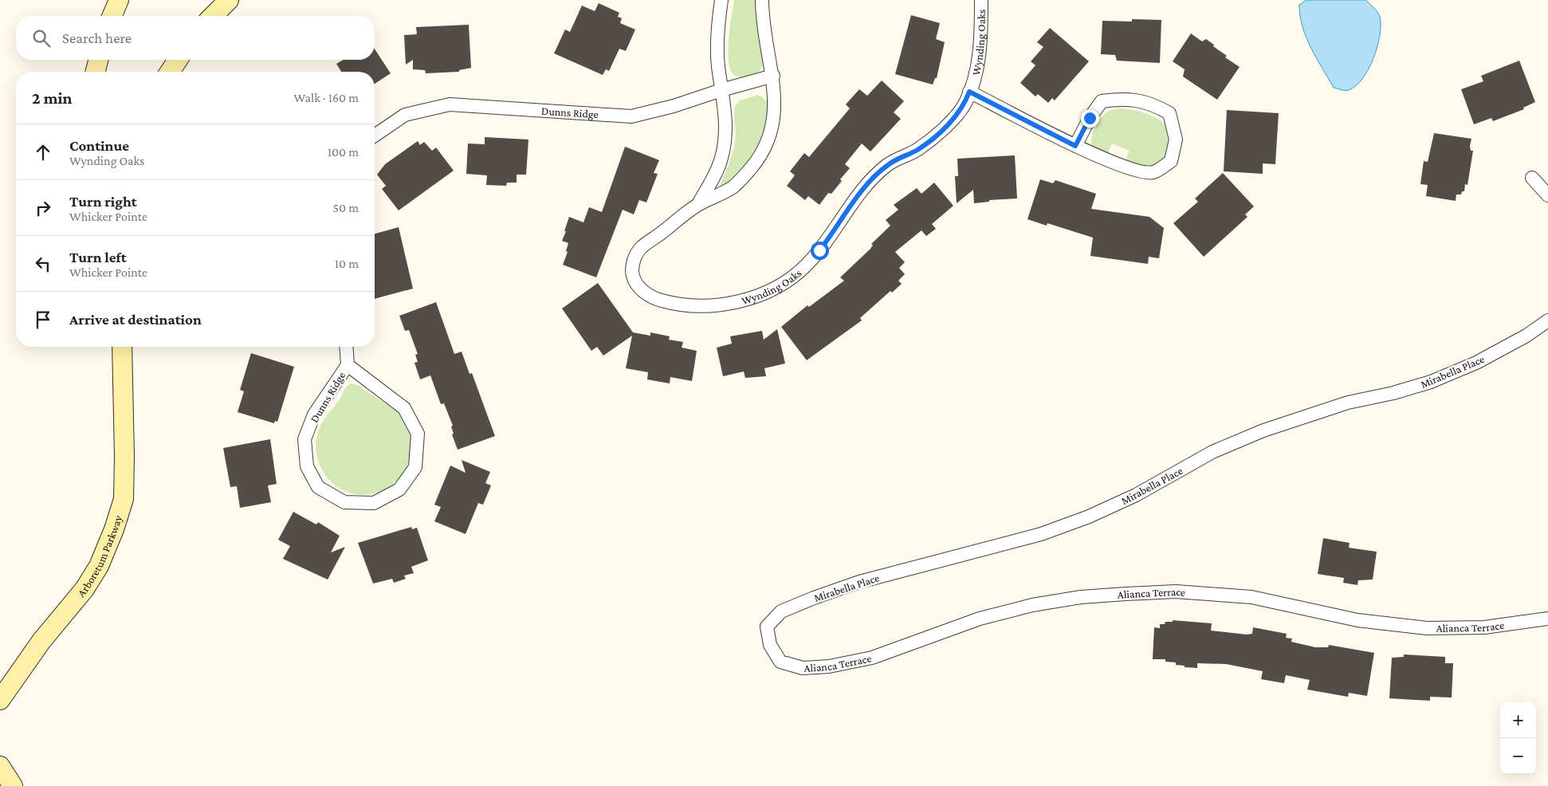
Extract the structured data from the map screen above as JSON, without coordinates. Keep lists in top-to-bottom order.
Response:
{
  "streets": {
    "street": [
      "Wynding Oaks",
      "Dunns Ridge",
      "Mirabella Place",
      "Arboretum Parkway",
      "Alianca Terrace"
    ]
  },
  "crossings": [
    ["Wynding Oaks", "Dunns Ridge"],
    ["Mirabella Place", "Alianca Terrace"]
  ],
  "page": {
    "search": "Search here",
    "heading": ["2 min", "Walk · 160 m"],
    "list": [
      ["Continue", "Wynding Oaks", "100 m"],
      ["Turn right", "Whicker Pointe", "50 m"],
      ["Turn left", "Whicker Pointe", "10 m"],
      "Arrive at destination"
    ],
    "map_buttons": ["+", "−"]
  }
}
